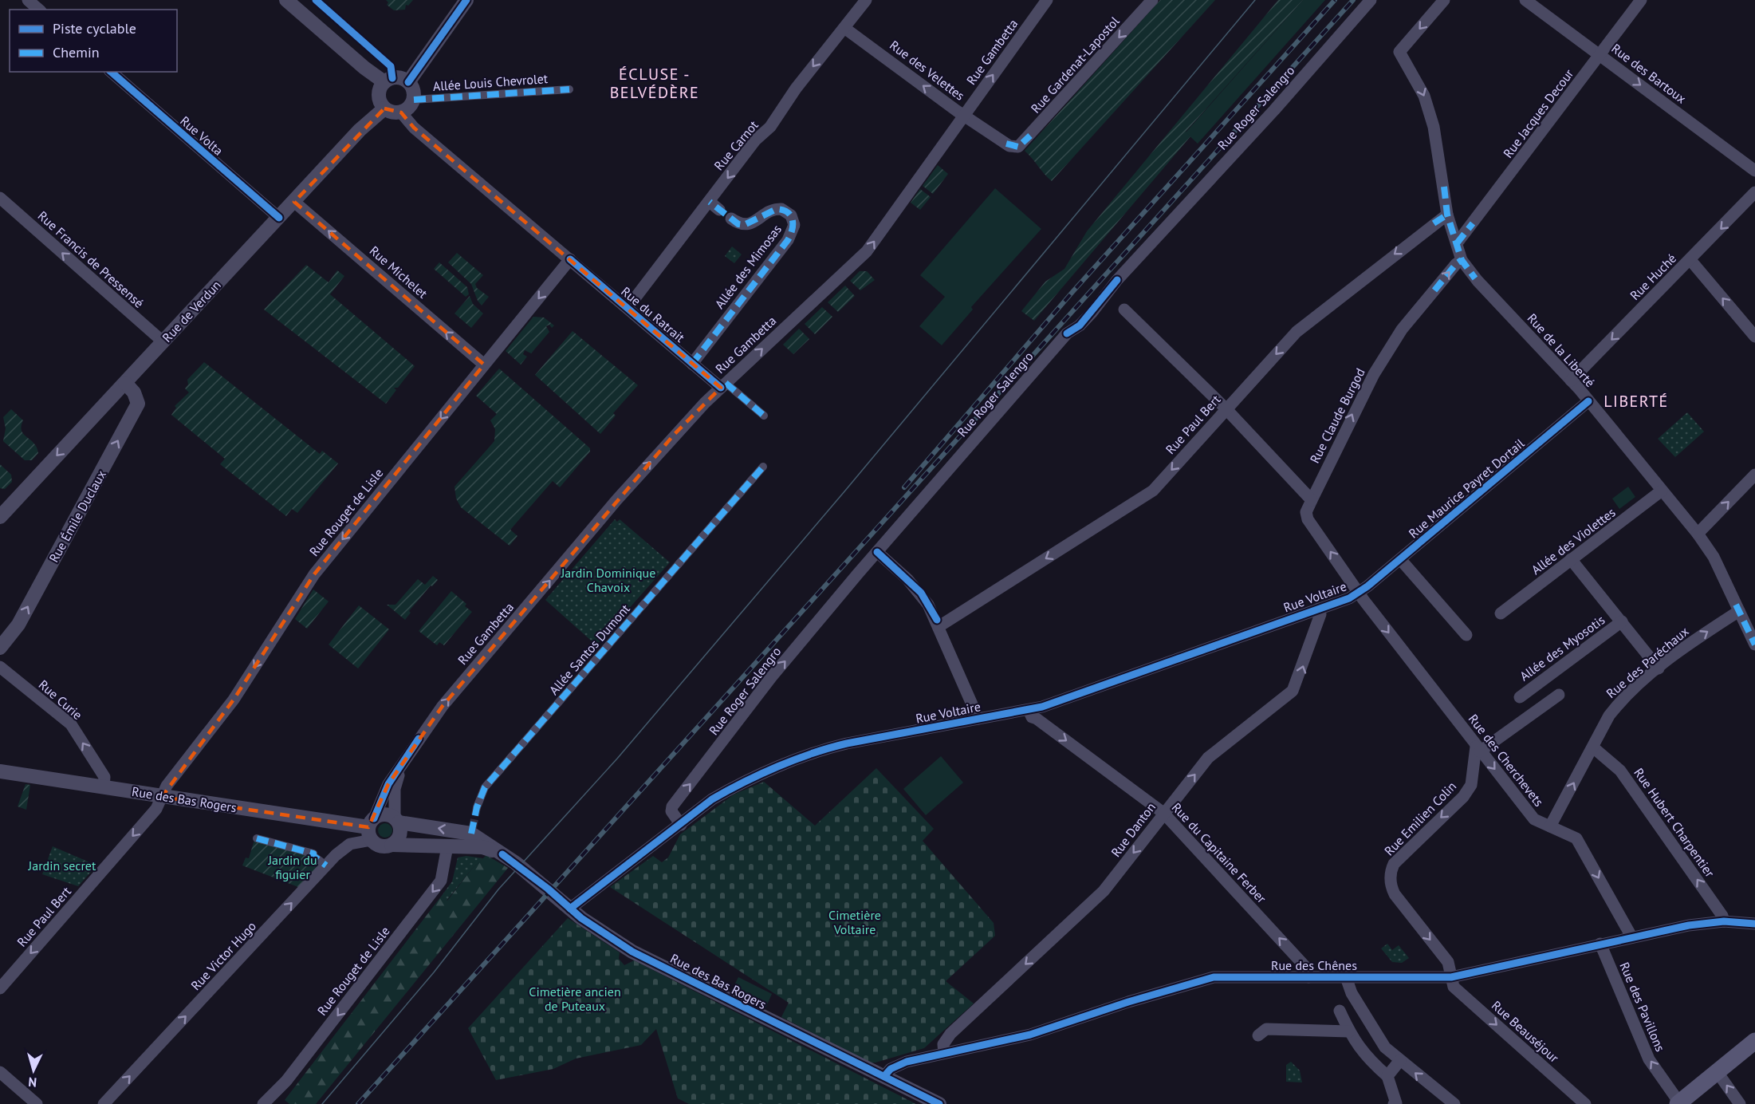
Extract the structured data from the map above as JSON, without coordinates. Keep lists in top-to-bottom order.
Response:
{
  "streets": {
    "street": [
      "Rue Gambetta",
      "Rue Gardenat-Lapostol",
      "Rue des Velettes",
      "Rue des Bartoux",
      "Allée Louis Chevrolet",
      "Rue Roger Salengro",
      "Rue Jacques Decour",
      "Rue Volta",
      "Rue Carnot",
      "Rue Francis de Pressensé",
      "Allée des Mimosas",
      "Rue Michelet",
      "Rue Huché",
      "Rue de Verdun",
      "Rue du Ratrait",
      "Rue de la Liberté",
      "Rue Claude Burgod",
      "Rue Paul Bert",
      "Rue Maurice Payret Dortail",
      "Rue Rouget de Lisle",
      "Rue Émile Duclaux",
      "Allée des Violettes",
      "Rue Voltaire",
      "Allée des Myosotis",
      "Allée Santos Dumont",
      "Rue des Paréchaux",
      "Rue Curie",
      "Rue des Cherchevets",
      "Rue des Bas Rogers",
      "Rue Emilien Colin",
      "Rue Hubert Charpentier",
      "Rue Danton",
      "Rue du Capitaine Ferber",
      "Rue Victor Hugo",
      "Rue des Chênes",
      "Rue des Pavillons",
      "Rue Beauséjour"
    ]
  },
  "crossings": [
    ["Rue Gambetta", "Rue des Velettes"],
    ["Rue Gambetta", "Rue du Ratrait"],
    ["Rue Gambetta", "Rue des Bas Rogers"],
    ["Rue Gambetta", "Rue Victor Hugo"],
    ["Rue Gardenat-Lapostol", "Rue des Velettes"],
    ["Rue des Velettes", "Rue Carnot"],
    ["Rue des Bartoux", "Rue Jacques Decour"],
    ["Allée Louis Chevrolet", "Rue de Verdun"],
    ["Allée Louis Chevrolet", "Rue du Ratrait"],
    ["Rue Roger Salengro", "Rue Voltaire"],
    ["Rue Jacques Decour", "Rue de la Liberté"],
    ["Rue Volta", "Rue de Verdun"],
    ["Rue Carnot", "Rue du Ratrait"],
    ["Rue Francis de Pressensé", "Rue de Verdun"],
    ["Allée des Mimosas", "Rue du Ratrait"],
    ["Rue Michelet", "Rue de Verdun"],
    ["Rue Michelet", "Rue Rouget de Lisle"],
    ["Rue Huché", "Rue de la Liberté"],
    ["Rue de Verdun", "Rue du Ratrait"],
    ["Rue de Verdun", "Rue Émile Duclaux"],
    ["Rue du Ratrait", "Rue Rouget de Lisle"],
    ["Rue de la Liberté", "Rue Claude Burgod"],
    ["Rue de la Liberté", "Rue Paul Bert"],
    ["Rue de la Liberté", "Rue Maurice Payret Dortail"],
    ["Rue de la Liberté", "Allée des Violettes"],
    ["Rue de la Liberté", "Rue des Paréchaux"],
    ["Rue Claude Burgod", "Rue Maurice Payret Dortail"],
    ["Rue Claude Burgod", "Rue Voltaire"],
    ["Rue Claude Burgod", "Rue des Cherchevets"],
    ["Rue Paul Bert", "Rue Rouget de Lisle"],
    ["Rue Paul Bert", "Rue des Bas Rogers"],
    ["Rue Maurice Payret Dortail", "Rue Voltaire"],
    ["Rue Maurice Payret Dortail", "Rue des Cherchevets"],
    ["Rue Rouget de Lisle", "Rue des Bas Rogers"],
    ["Allée des Violettes", "Allée des Myosotis"],
    ["Rue Voltaire", "Rue des Cherchevets"],
    ["Rue Voltaire", "Rue des Bas Rogers"],
    ["Rue Voltaire", "Rue Danton"],
    ["Rue Voltaire", "Rue du Capitaine Ferber"],
    ["Allée des Myosotis", "Rue des Paréchaux"],
    ["Rue des Paréchaux", "Rue des Cherchevets"],
    ["Rue des Paréchaux", "Rue Hubert Charpentier"],
    ["Rue Curie", "Rue des Bas Rogers"],
    ["Rue des Cherchevets", "Rue Emilien Colin"],
    ["Rue des Cherchevets", "Rue des Chênes"],
    ["Rue des Bas Rogers", "Rue Victor Hugo"],
    ["Rue des Bas Rogers", "Rue des Chênes"],
    ["Rue Emilien Colin", "Rue des Chênes"],
    ["Rue Emilien Colin", "Rue Beauséjour"],
    ["Rue Hubert Charpentier", "Rue des Chênes"],
    ["Rue Danton", "Rue du Capitaine Ferber"],
    ["Rue Danton", "Rue des Chênes"],
    ["Rue du Capitaine Ferber", "Rue des Chênes"],
    ["Rue des Chênes", "Rue des Pavillons"],
    ["Rue des Chênes", "Rue Beauséjour"]
  ],
  "one_way": [
    "Rue Gambetta",
    "Rue Gardenat-Lapostol",
    "Rue des Velettes",
    "Rue des Bartoux",
    "Rue Carnot",
    "Rue Francis de Pressensé",
    "Rue Michelet",
    "Rue Huché",
    "Rue Claude Burgod",
    "Rue Paul Bert",
    "Rue Rouget de Lisle",
    "Rue Émile Duclaux",
    "Rue Curie",
    "Rue des Cherchevets",
    "Rue Emilien Colin",
    "Rue Hubert Charpentier",
    "Rue Victor Hugo",
    "Rue des Pavillons"
  ],
  "districts": ["ÉCLUSE - BELVÉDÈRE", "LIBERTÉ"],
  "parks": [
    "Jardin Dominique Chavoix",
    "Jardin du figuier",
    "Jardin secret",
    "Cimetière Voltaire",
    "Cimetière ancien de Puteaux"
  ],
  "legend": ["Piste cyclable", "Chemin"],
  "north": "bottom"
}
